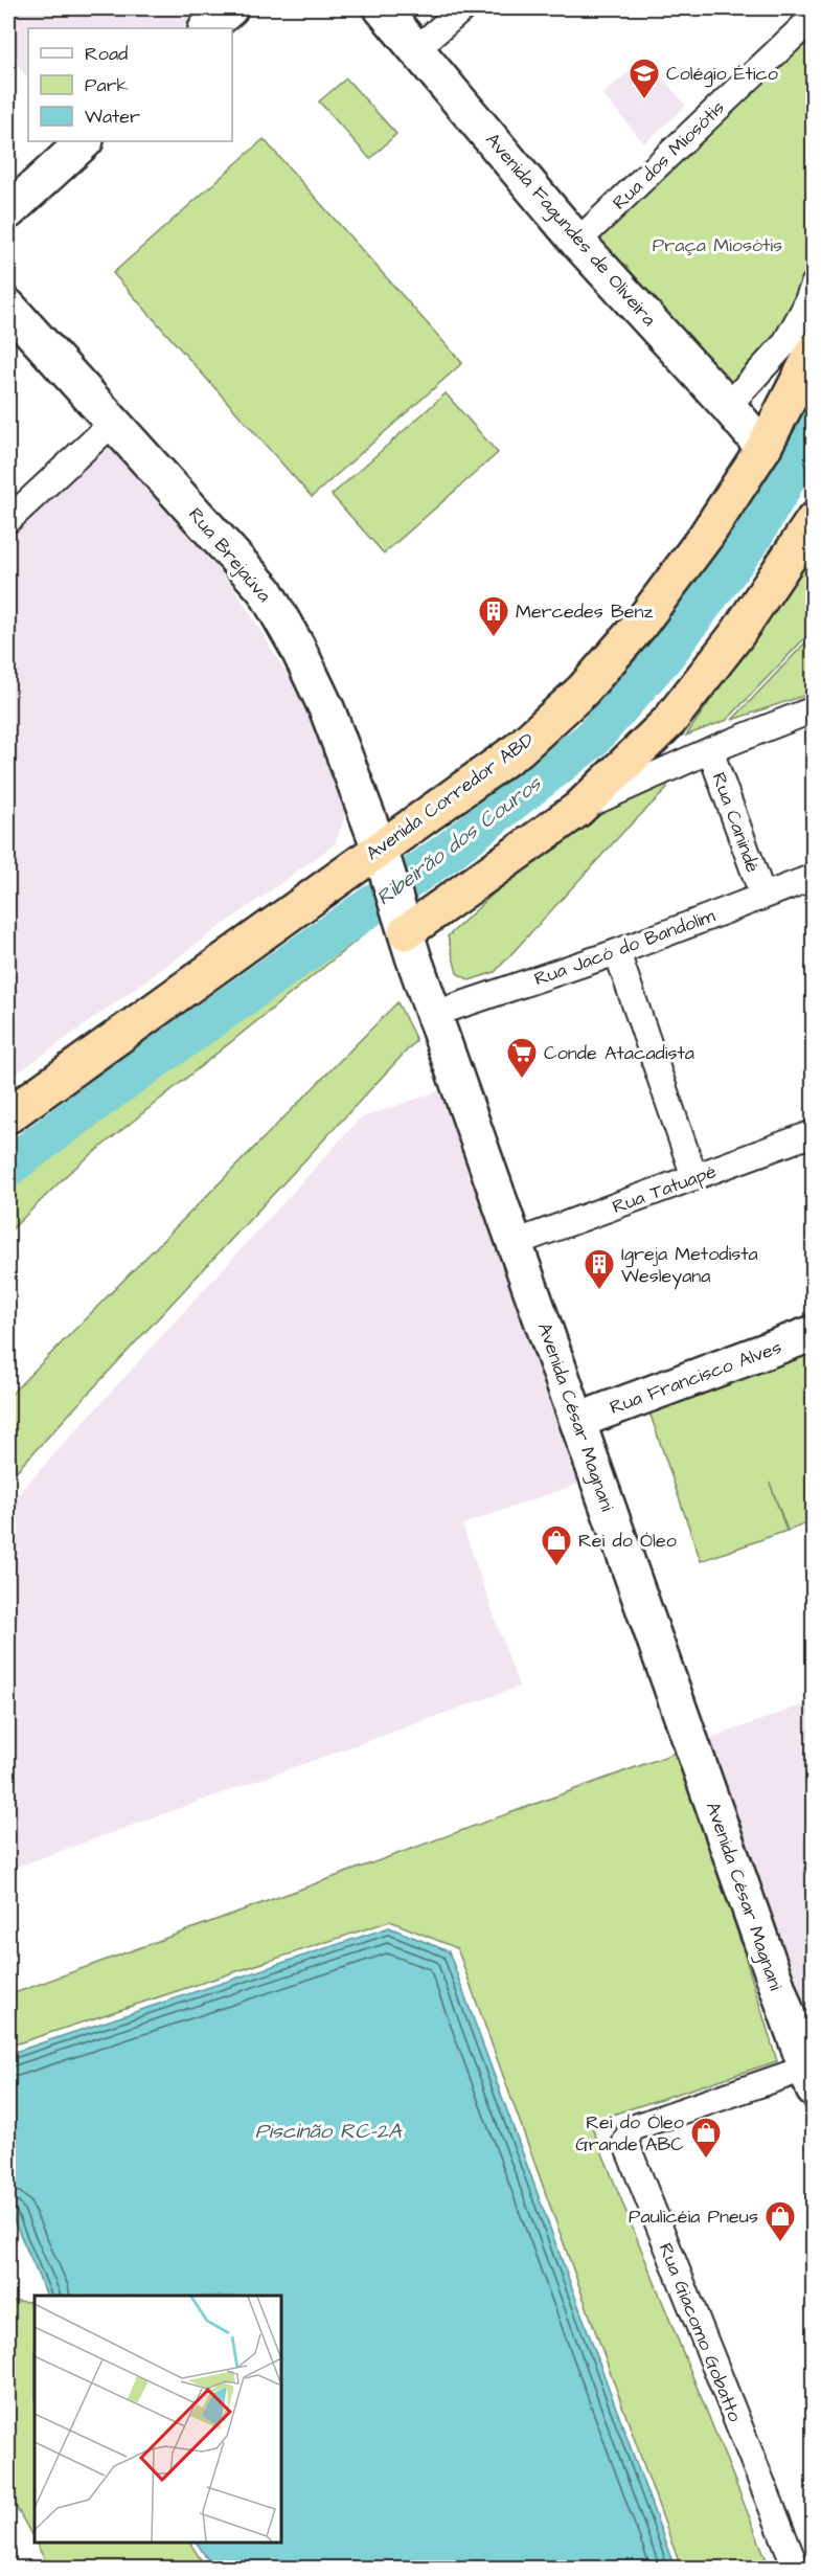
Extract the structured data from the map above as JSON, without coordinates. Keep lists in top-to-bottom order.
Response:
{
  "streets": {
    "highway": ["Avenida Corredor ABD"],
    "street": [
      "Rua dos Miosótis",
      "Avenida Fagundes de Oliveira",
      "Rua Brejaúva",
      "Rua Canindé",
      "Rua Jacó do Bandolim",
      "Rua Tatuapé",
      "Rua Francisco Alves",
      "Avenida César Magnani",
      "Rua Giacomo Gobatto"
    ]
  },
  "crossings": [
    ["Rua dos Miosótis", "Avenida Fagundes de Oliveira"],
    ["Avenida Fagundes de Oliveira", "Avenida Corredor ABD"],
    ["Rua Brejaúva", "Avenida Corredor ABD"],
    ["Rua Brejaúva", "Avenida César Magnani"],
    ["Avenida Corredor ABD", "Avenida César Magnani"],
    ["Rua Canindé", "Rua Jacó do Bandolim"],
    ["Rua Jacó do Bandolim", "Avenida César Magnani"],
    ["Rua Tatuapé", "Avenida César Magnani"],
    ["Rua Francisco Alves", "Avenida César Magnani"],
    ["Avenida César Magnani", "Rua Giacomo Gobatto"]
  ],
  "water": ["Ribeirão dos Couros", "Piscinão RC-2A"],
  "parks": ["Praça Miosótis"],
  "places": {
    "school or university": ["Colégio Ético"],
    "building": ["Mercedes Benz", "Igreja Metodista Wesleyana"],
    "supermarket": ["Conde Atacadista"],
    "shop": ["Rei do Óleo", "Rei do Óleo Grande ABC", "Paulicéia Pneus"]
  },
  "legend": ["Road", "Park", "Water"]
}
